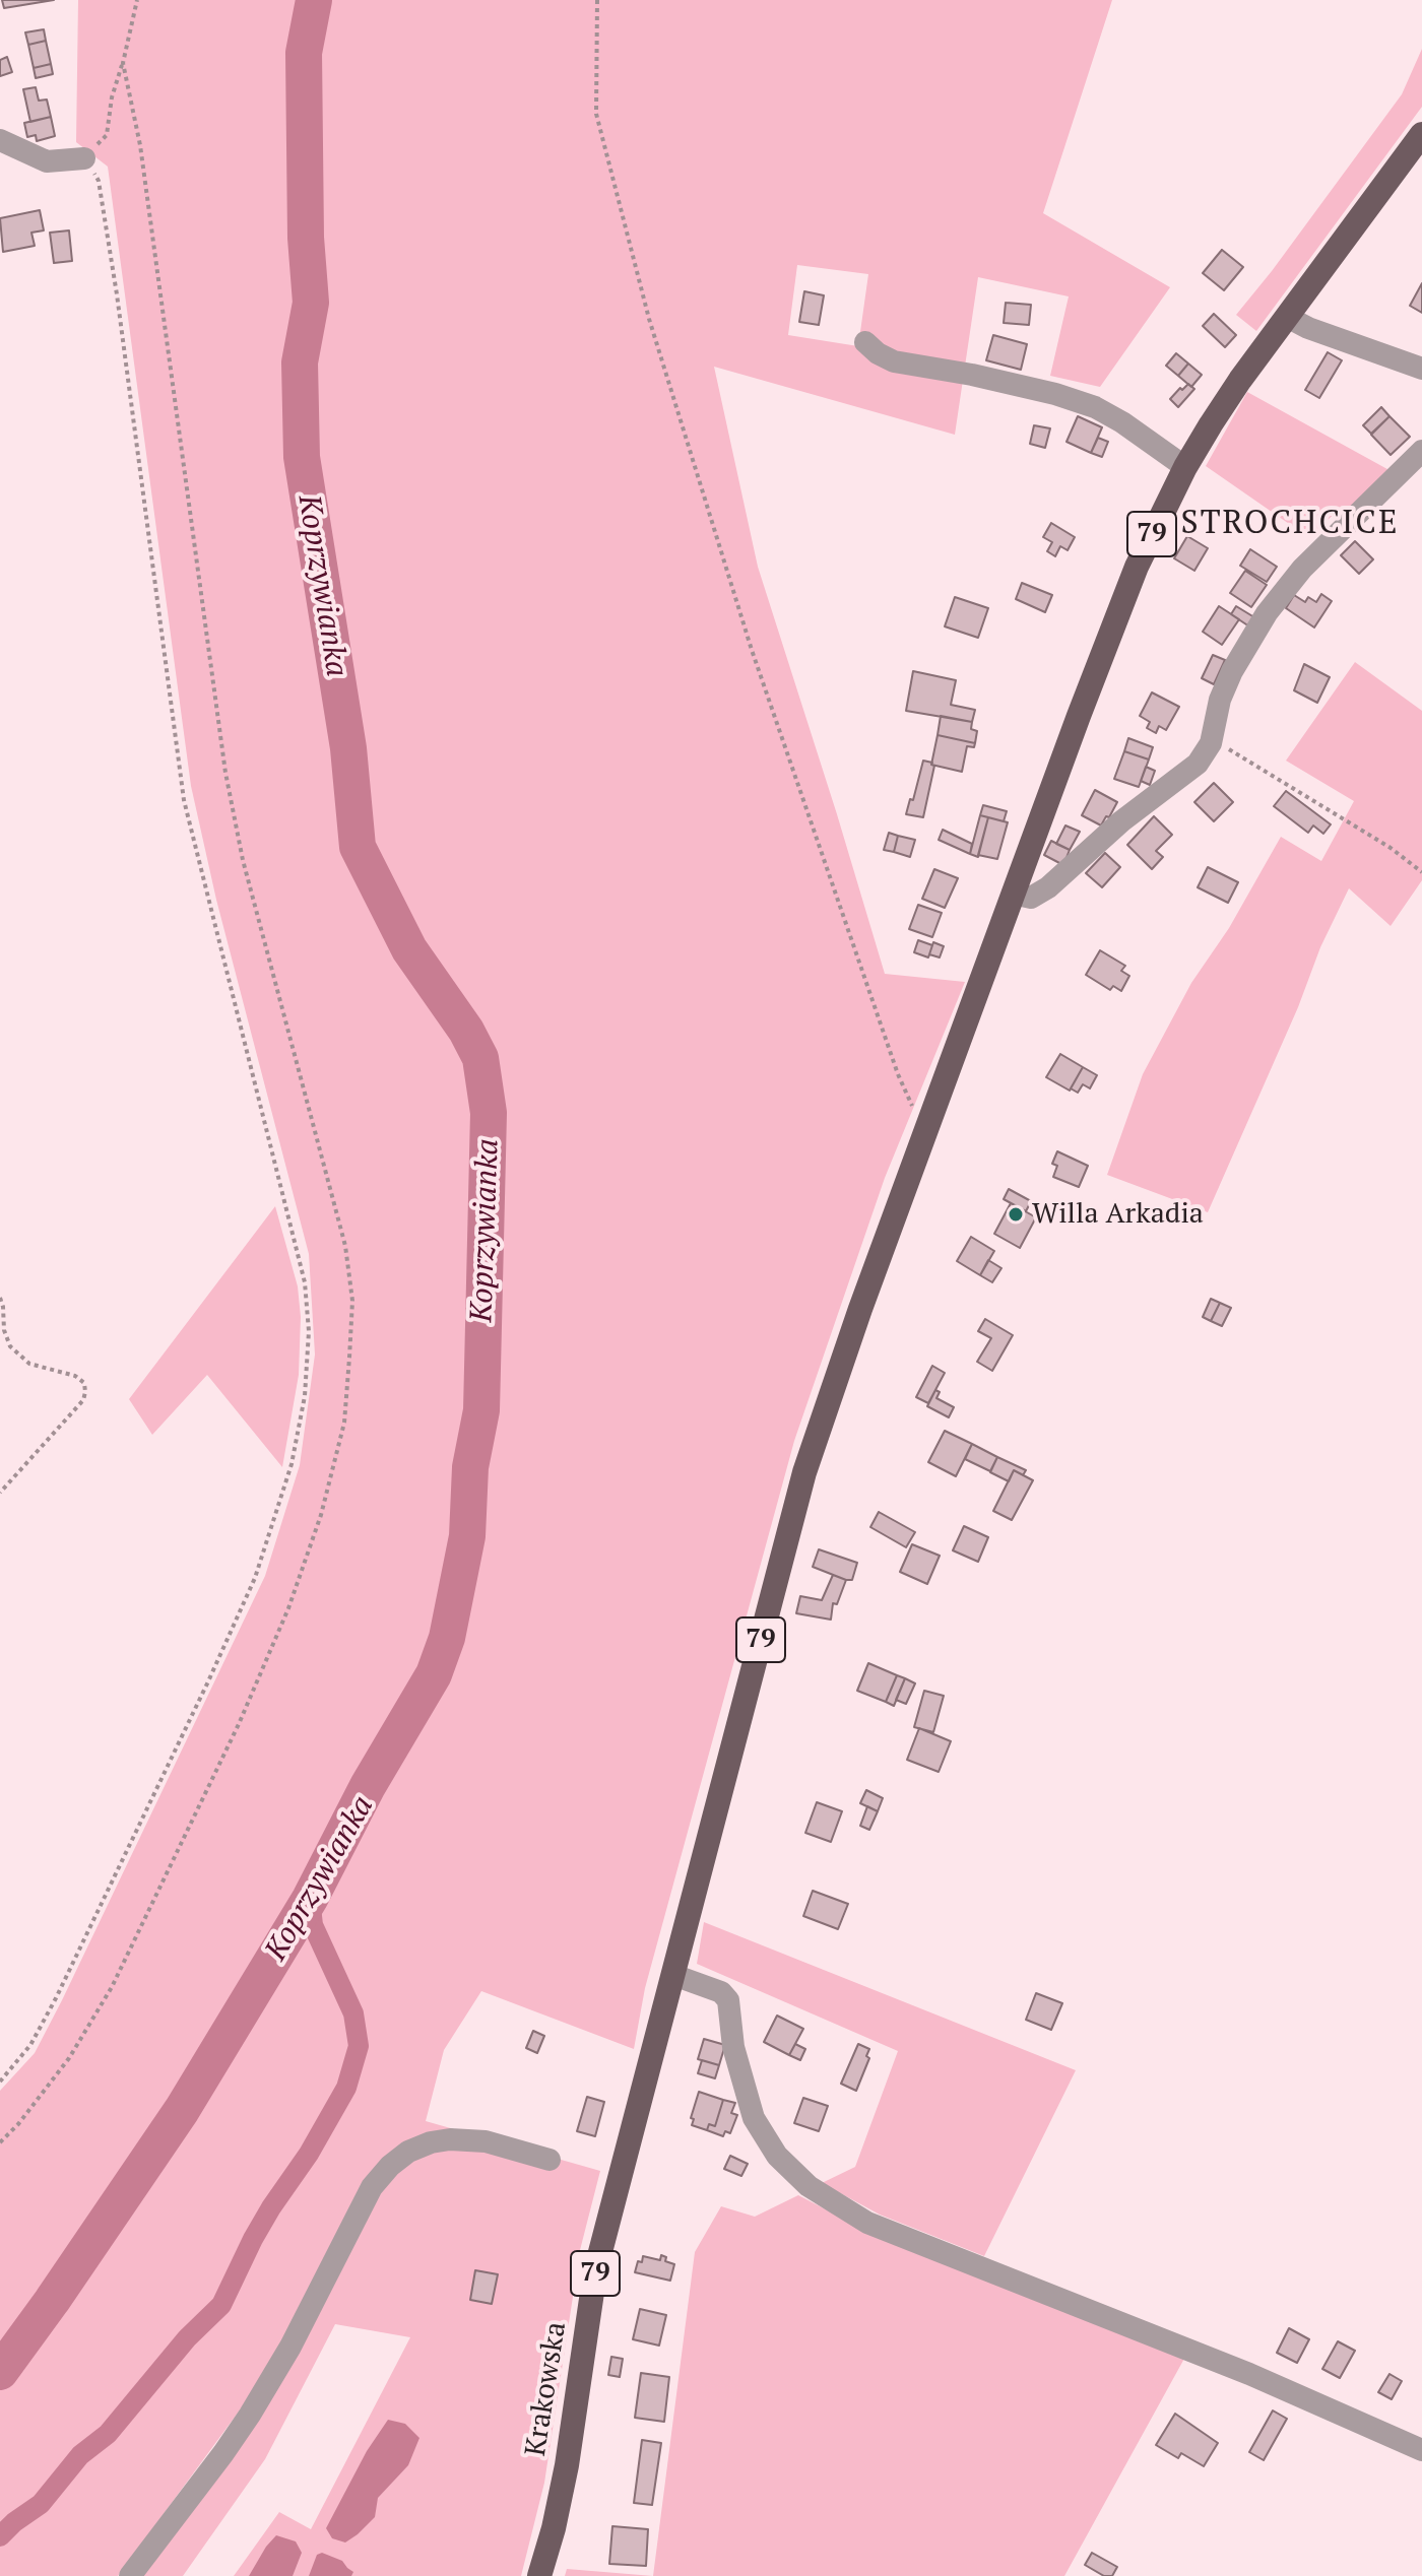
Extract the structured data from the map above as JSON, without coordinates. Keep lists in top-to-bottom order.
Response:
{
  "streets": {
    "main road": ["79", "Krakowska"]
  },
  "crossings": [
    ["79", "Krakowska"]
  ],
  "districts": ["STROCHCICE"],
  "water": ["Koprzywianka"],
  "places": ["Willa Arkadia"]
}
